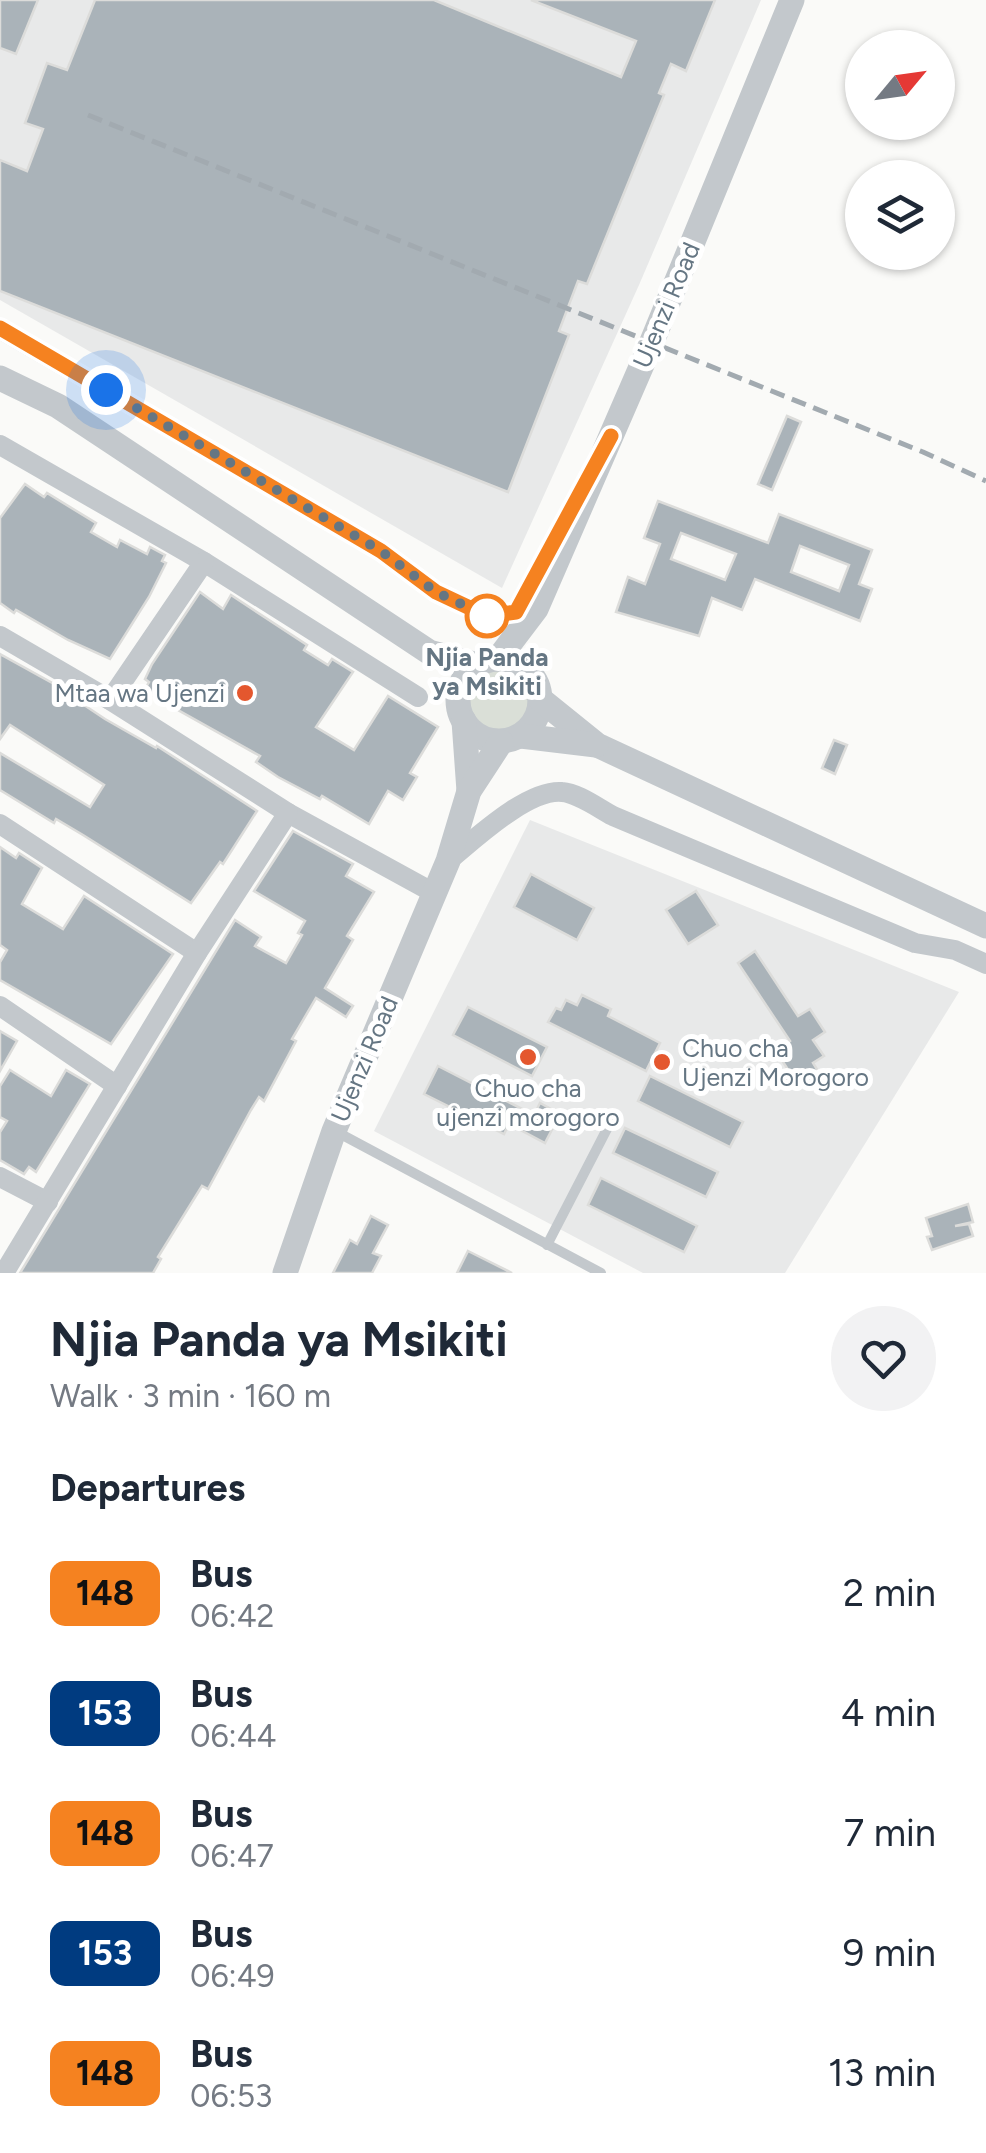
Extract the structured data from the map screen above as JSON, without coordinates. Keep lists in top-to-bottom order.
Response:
{
  "streets": {
    "street": ["Ujenzi Road"]
  },
  "places": [
    "Njia Panda ya Msikiti",
    "Mtaa wa Ujenzi",
    "Chuo cha ujenzi morogoro",
    "Chuo cha Ujenzi Morogoro"
  ],
  "lines": ["bus line 148"],
  "north": "top right",
  "page": {
    "heading": [
      ["Njia Panda ya Msikiti", "Walk · 3 min · 160 m"],
      "Departures"
    ],
    "list": [
      {
        "mark": "148",
        "name": "Bus",
        "note": "06:42",
        "value": "2 min"
      },
      {
        "mark": "153",
        "name": "Bus",
        "note": "06:44",
        "value": "4 min"
      },
      {
        "mark": "148",
        "name": "Bus",
        "note": "06:47",
        "value": "7 min"
      },
      {
        "mark": "153",
        "name": "Bus",
        "note": "06:49",
        "value": "9 min"
      },
      {
        "mark": "148",
        "name": "Bus",
        "note": "06:53",
        "value": "13 min"
      }
    ]
  }
}
